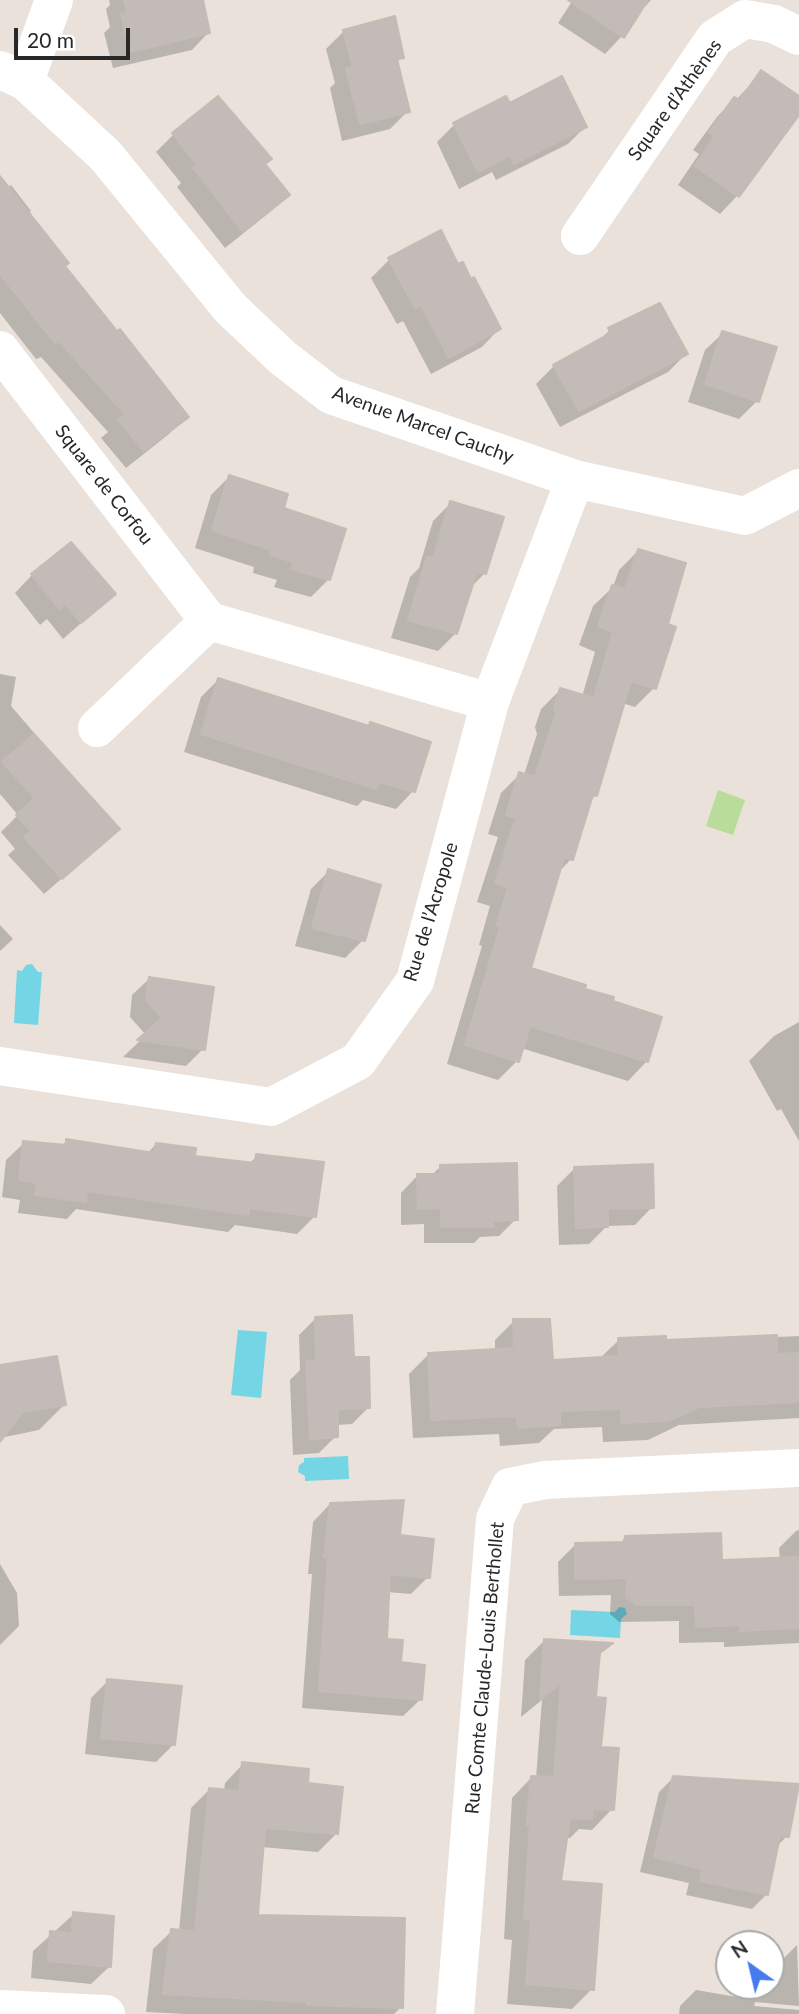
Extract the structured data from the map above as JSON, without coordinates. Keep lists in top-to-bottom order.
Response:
{
  "streets": {
    "street": [
      "Square d’Athènes",
      "Avenue Marcel Cauchy",
      "Square de Corfou",
      "Rue de l’Acropole",
      "Rue Comte Claude-Louis Berthollet"
    ]
  },
  "crossings": [
    ["Avenue Marcel Cauchy", "Rue de l’Acropole"]
  ],
  "scale_bar": "20 m",
  "north": "top left"
}
